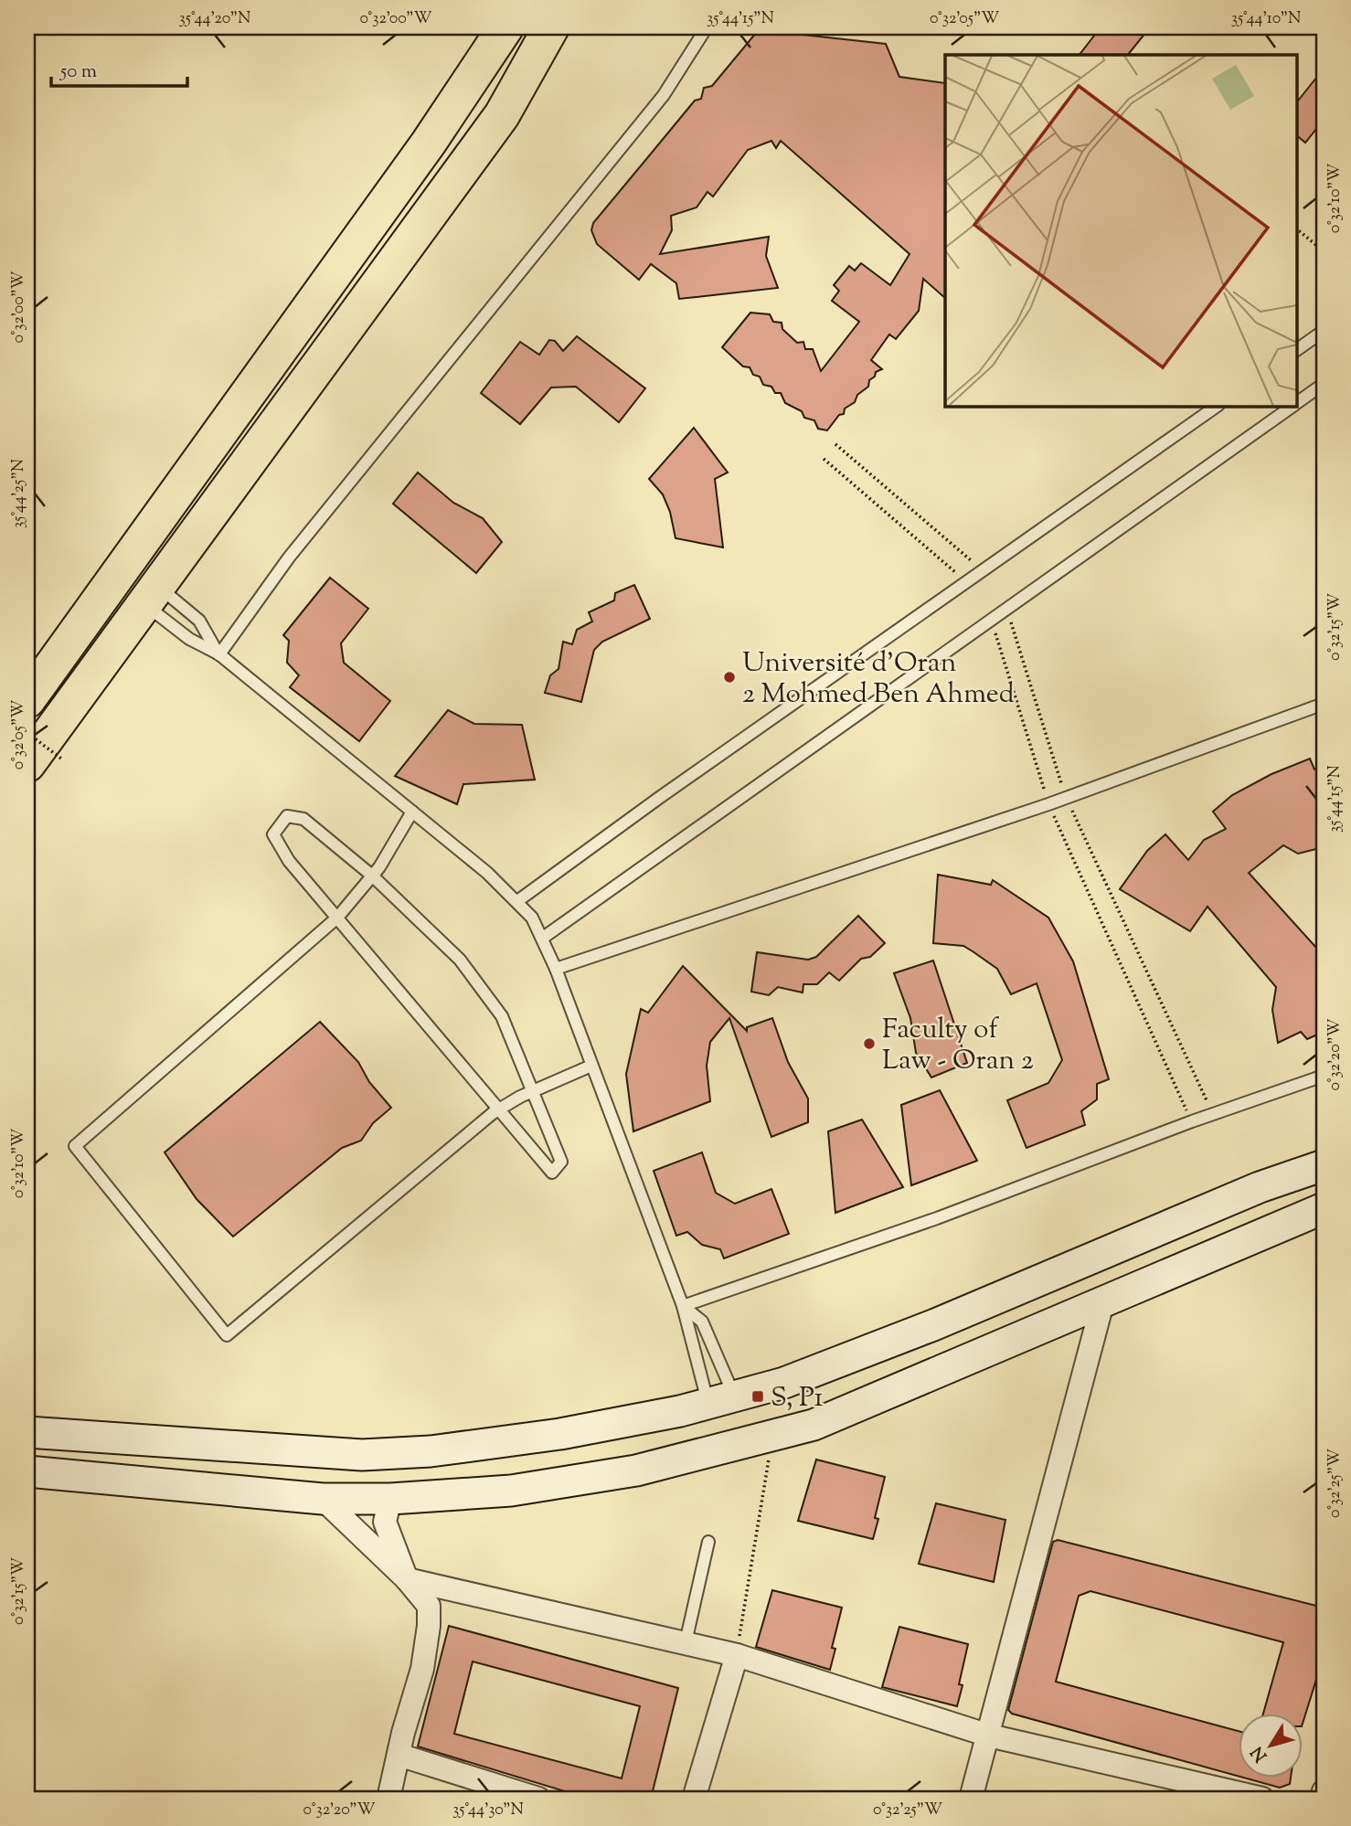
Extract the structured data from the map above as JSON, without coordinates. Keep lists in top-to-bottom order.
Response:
{
  "places": {
    "other": ["Université d'Oran 2 Mohmed Ben Ahmed", "Faculty of Law - Oran 2"],
    "transit": ["S, P1"]
  },
  "scale_bar": "50 m",
  "north": "bottom left",
  "coordinates": [
    "35°44'20\"N",
    "0°32'00\"W",
    "35°44'15\"N",
    "0°32'05\"W",
    "35°44'10\"N",
    "0°32'10\"W",
    "35°44'25\"N",
    "0°32'15\"W",
    "0°32'20\"W",
    "0°32'25\"W",
    "35°44'30\"N"
  ]
}
